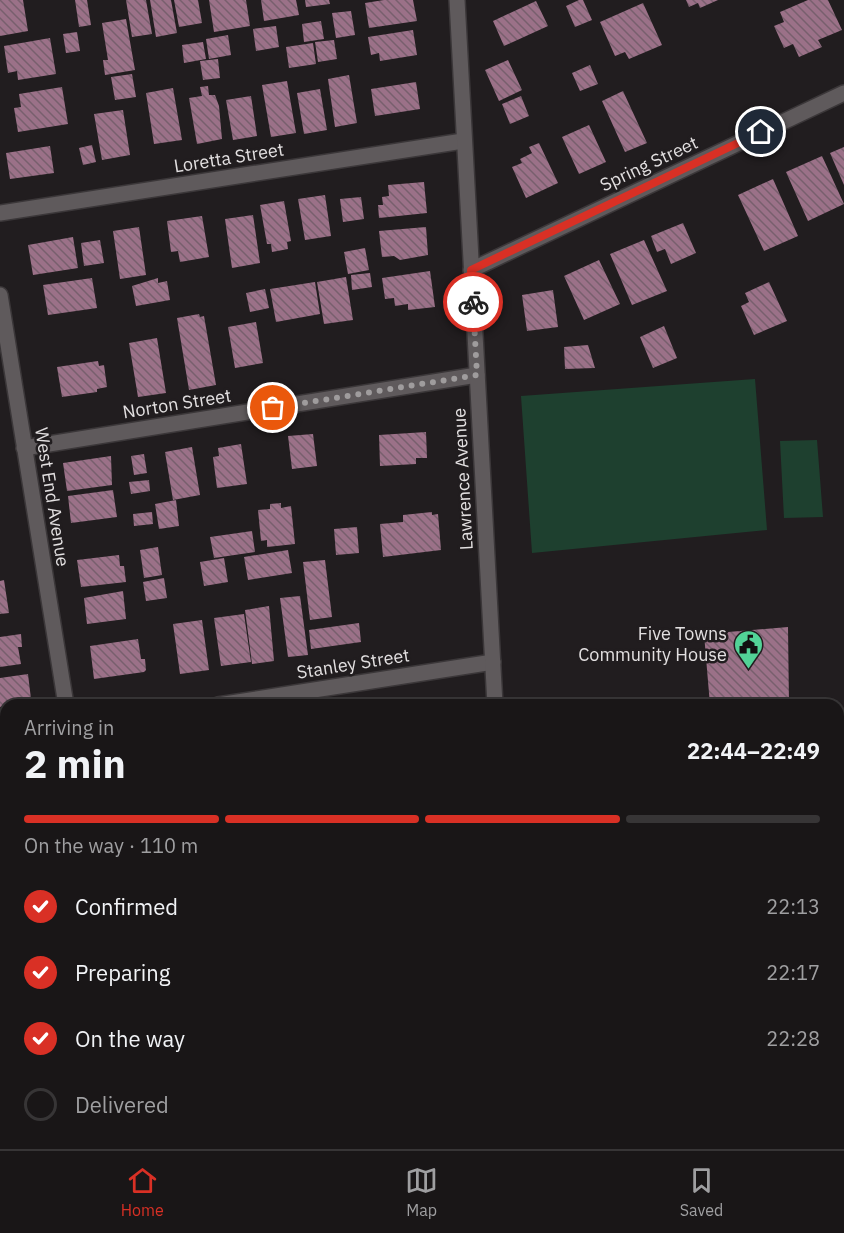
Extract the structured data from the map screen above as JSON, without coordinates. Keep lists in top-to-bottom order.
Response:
{
  "streets": {
    "street": [
      "Loretta Street",
      "Spring Street",
      "Norton Street",
      "Lawrence Avenue",
      "West End Avenue",
      "Stanley Street"
    ]
  },
  "crossings": [
    ["Loretta Street", "Lawrence Avenue"],
    ["Spring Street", "Lawrence Avenue"],
    ["Norton Street", "Lawrence Avenue"],
    ["Norton Street", "West End Avenue"],
    ["Lawrence Avenue", "Stanley Street"]
  ],
  "places": {
    "public building": ["Five Towns Community House"]
  },
  "page": {
    "heading": ["2 min", "Arriving in", "22:44–22:49"],
    "bar": "On the way · 110 m",
    "list": [
      ["Confirmed", "22:13"],
      ["Preparing", "22:17"],
      ["On the way", "22:28"],
      "Delivered"
    ],
    "tabs": ["Home", "Map", "Saved"]
  }
}
